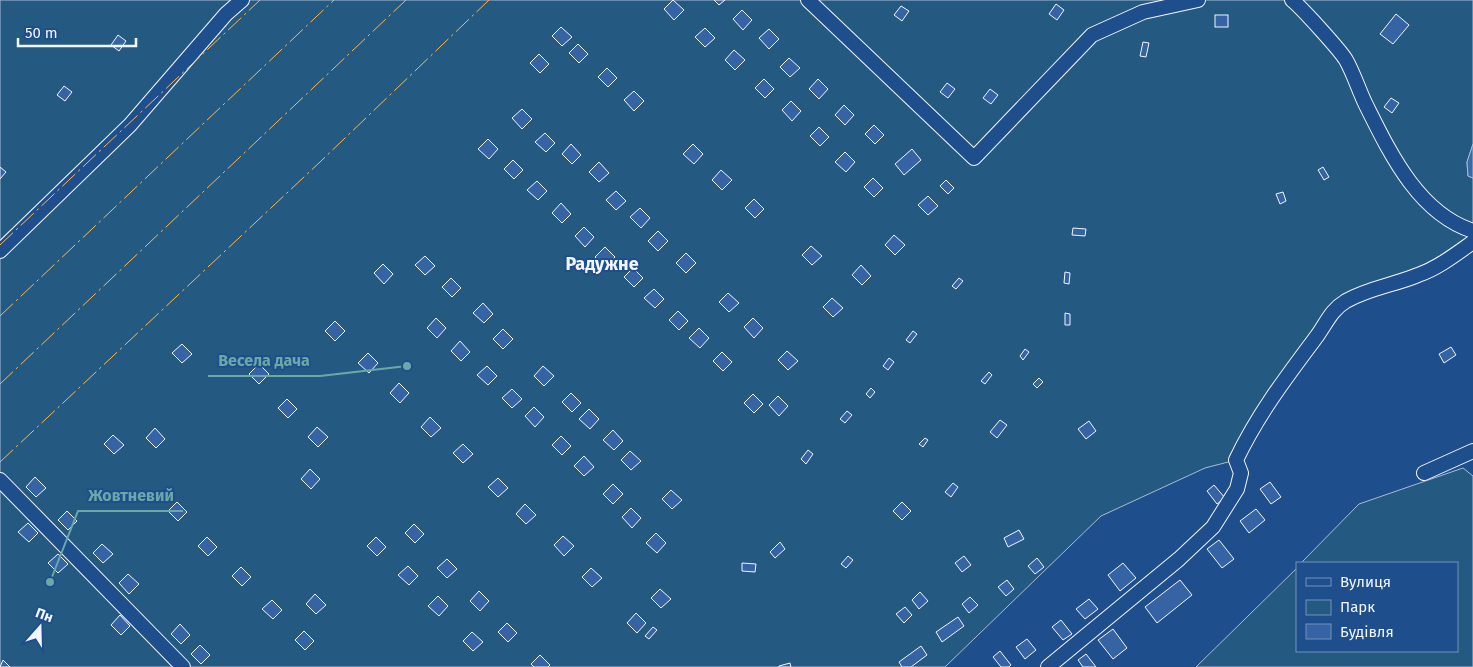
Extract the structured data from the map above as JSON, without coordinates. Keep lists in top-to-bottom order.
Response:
{
  "districts": ["Радужне"],
  "places": ["Весела дача", "Жовтневий"],
  "legend": ["Вулиця", "Парк", "Будівля"],
  "scale_bar": "50 m",
  "north": "top"
}
